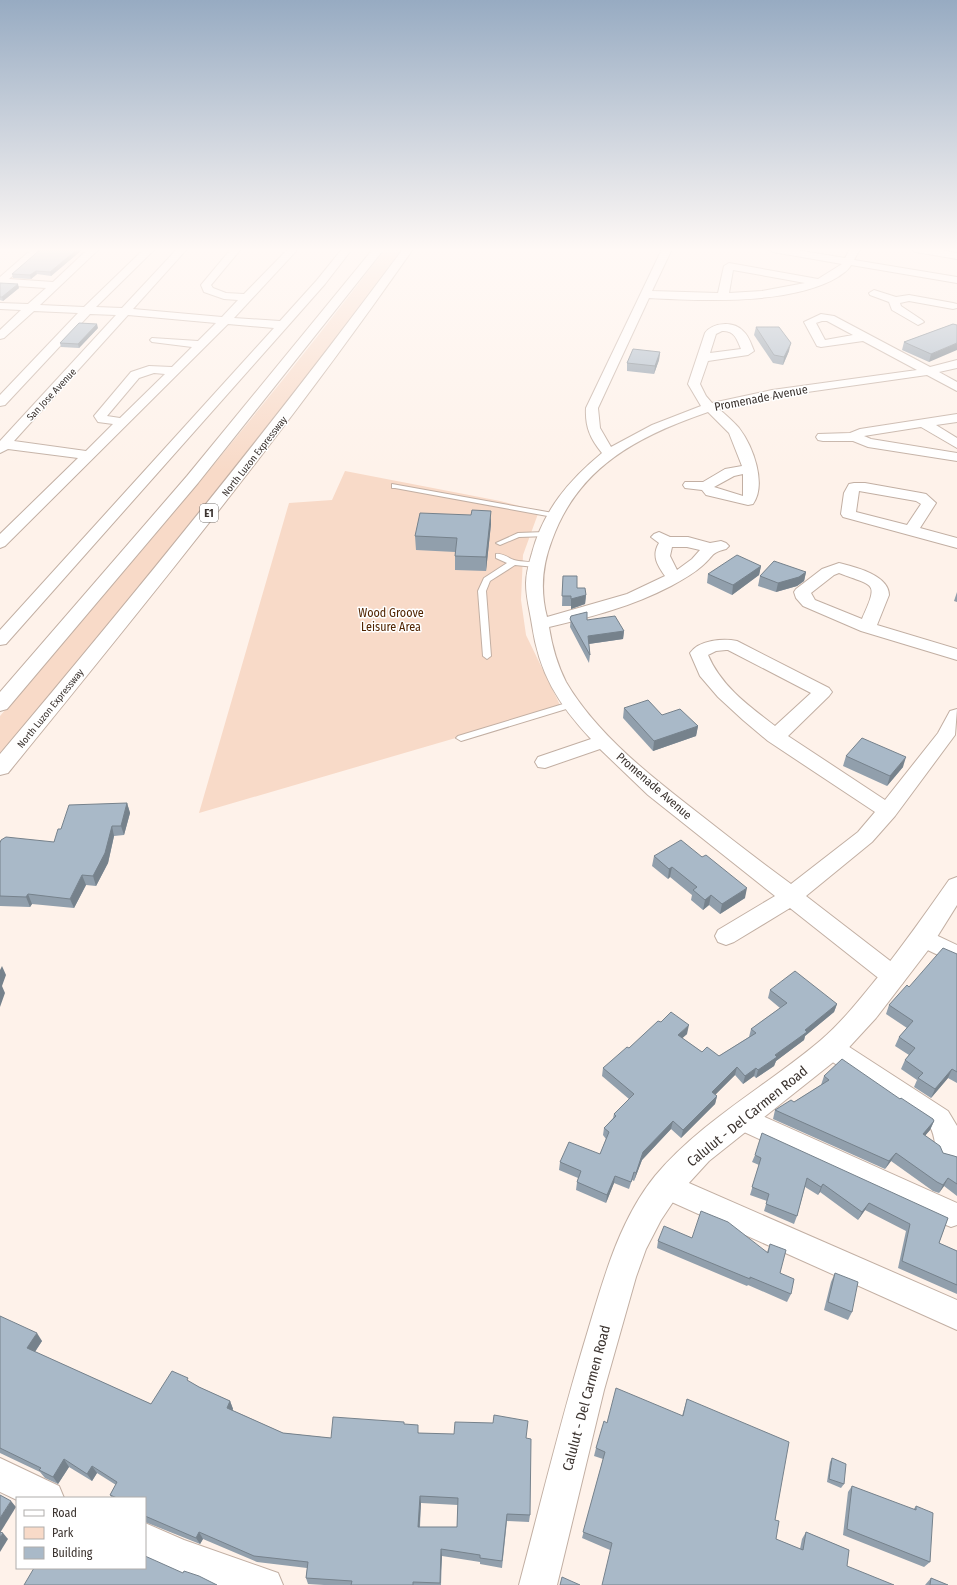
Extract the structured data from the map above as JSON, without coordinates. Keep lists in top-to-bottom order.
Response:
{
  "streets": {
    "main road": ["North Luzon Expressway", "E1", "Calulut - Del Carmen Road"],
    "street": ["San Jose Avenue", "Promenade Avenue"]
  },
  "crossings": [
    ["Promenade Avenue", "Calulut - Del Carmen Road"]
  ],
  "parks": ["Wood Groove Leisure Area"],
  "legend": ["Road", "Park", "Building"]
}
